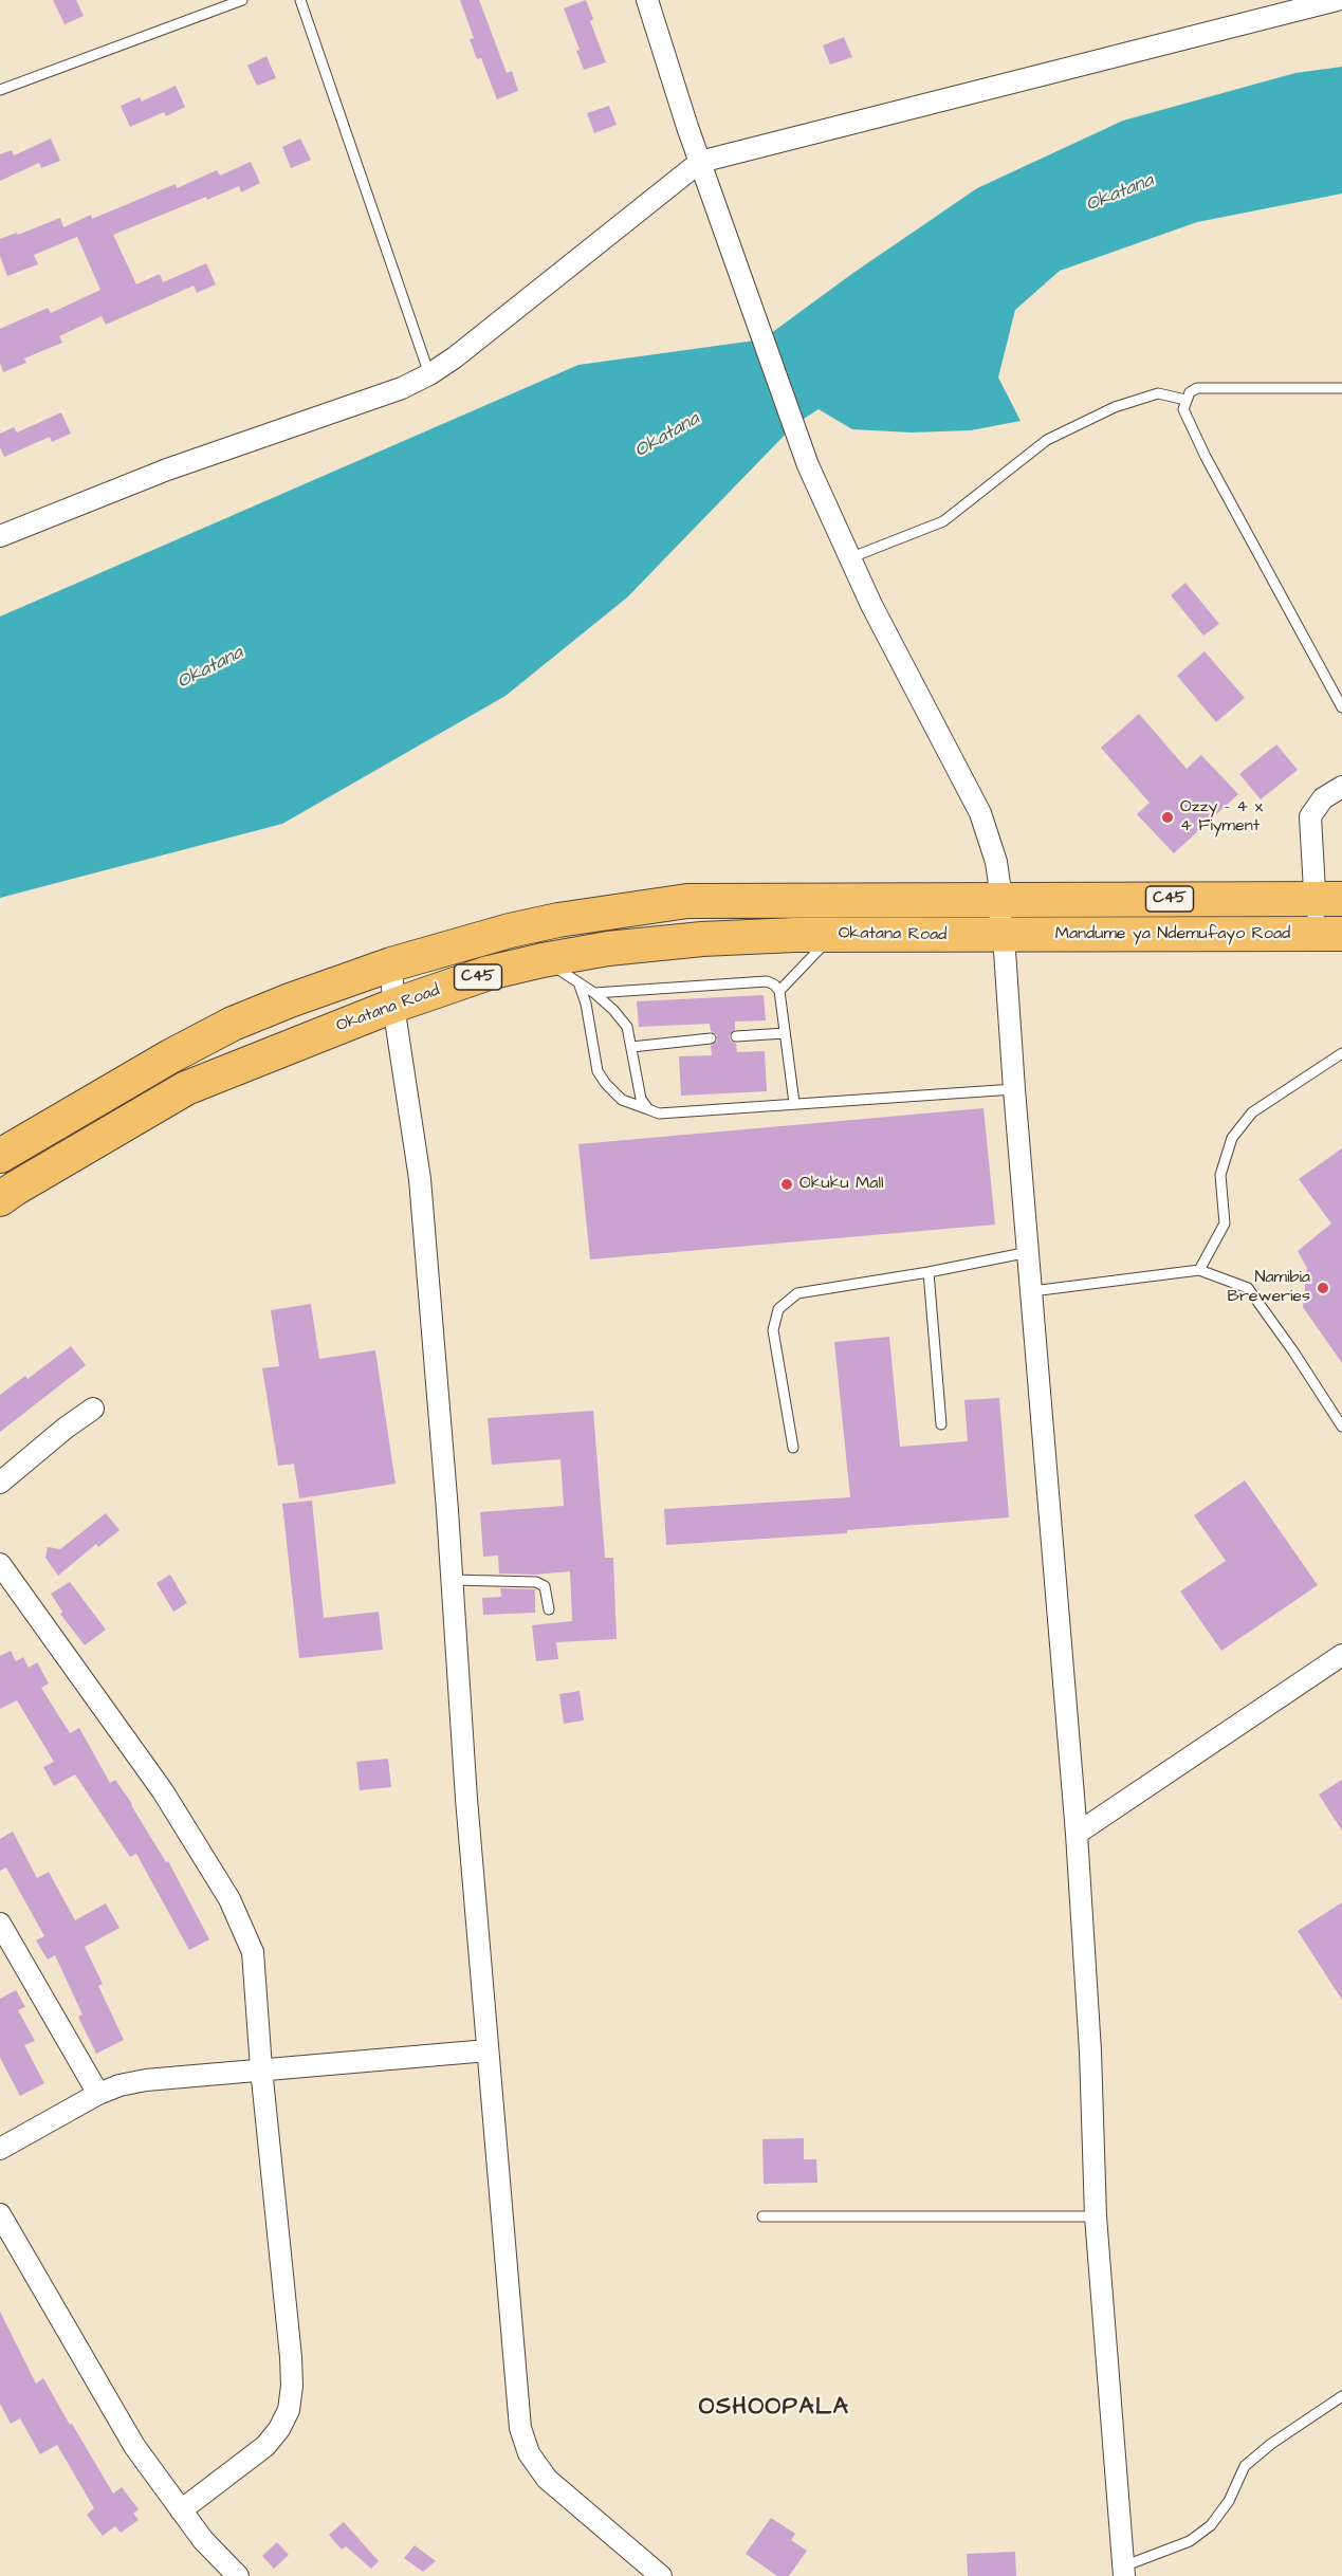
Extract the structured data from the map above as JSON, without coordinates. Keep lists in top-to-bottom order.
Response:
{
  "streets": {
    "main road": ["C45", "Okatana Road", "Mandume ya Ndemufayo Road"]
  },
  "crossings": [
    ["Okatana Road", "Mandume ya Ndemufayo Road"]
  ],
  "districts": ["OSHOOPALA"],
  "water": ["Okatana"],
  "places": ["Ozzy - 4 x 4 Fiyment", "Okuku Mall", "Namibia Breweries"]
}
